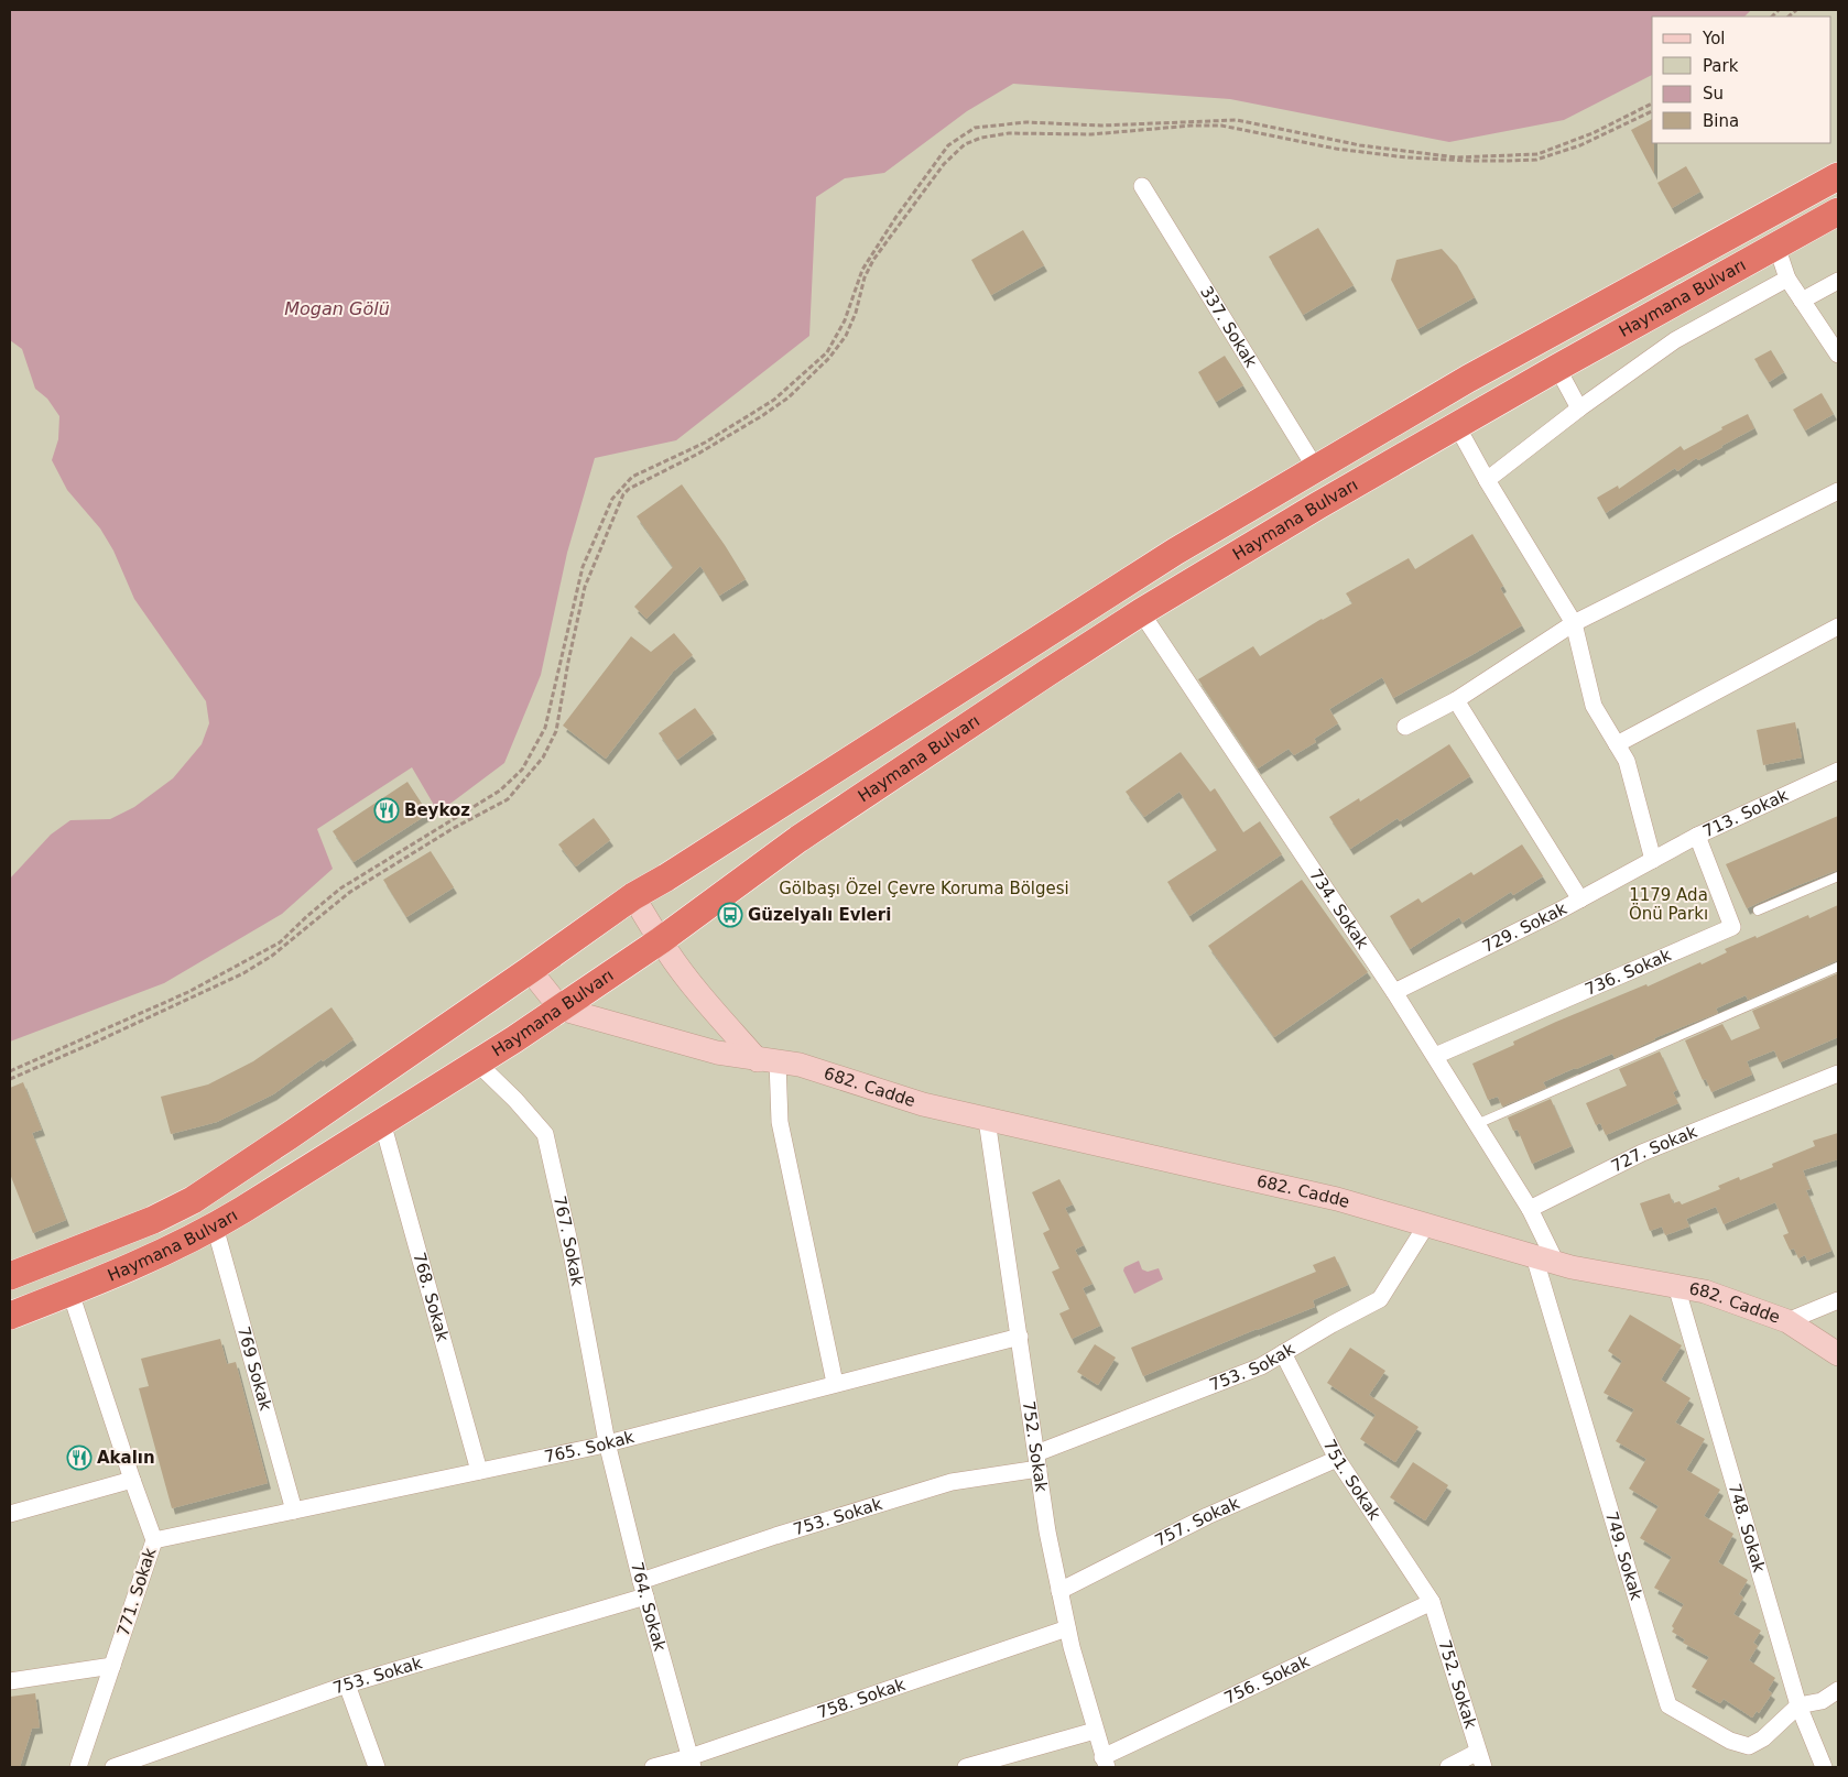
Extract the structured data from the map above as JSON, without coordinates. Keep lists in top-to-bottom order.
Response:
{
  "streets": {
    "highway": ["Haymana Bulvarı"],
    "main road": ["682. Cadde"],
    "street": [
      "337. Sokak",
      "713. Sokak",
      "734. Sokak",
      "729. Sokak",
      "736. Sokak",
      "727. Sokak",
      "767. Sokak",
      "768. Sokak",
      "753. Sokak",
      "769 Sokak",
      "752. Sokak",
      "765. Sokak",
      "751. Sokak",
      "757. Sokak",
      "748. Sokak",
      "749. Sokak",
      "771. Sokak",
      "764. Sokak",
      "756. Sokak",
      "758. Sokak"
    ]
  },
  "crossings": [
    ["Haymana Bulvarı", "337. Sokak"],
    ["Haymana Bulvarı", "734. Sokak"],
    ["Haymana Bulvarı", "682. Cadde"],
    ["Haymana Bulvarı", "767. Sokak"],
    ["Haymana Bulvarı", "768. Sokak"],
    ["Haymana Bulvarı", "769 Sokak"],
    ["Haymana Bulvarı", "771. Sokak"],
    ["713. Sokak", "729. Sokak"],
    ["713. Sokak", "736. Sokak"],
    ["734. Sokak", "729. Sokak"],
    ["734. Sokak", "736. Sokak"],
    ["734. Sokak", "727. Sokak"],
    ["682. Cadde", "753. Sokak"],
    ["682. Cadde", "752. Sokak"],
    ["682. Cadde", "748. Sokak"],
    ["682. Cadde", "749. Sokak"],
    ["767. Sokak", "765. Sokak"],
    ["767. Sokak", "764. Sokak"],
    ["768. Sokak", "765. Sokak"],
    ["753. Sokak", "752. Sokak"],
    ["753. Sokak", "751. Sokak"],
    ["753. Sokak", "764. Sokak"],
    ["769 Sokak", "765. Sokak"],
    ["752. Sokak", "765. Sokak"],
    ["752. Sokak", "751. Sokak"],
    ["752. Sokak", "757. Sokak"],
    ["752. Sokak", "756. Sokak"],
    ["752. Sokak", "758. Sokak"],
    ["765. Sokak", "771. Sokak"],
    ["765. Sokak", "764. Sokak"],
    ["751. Sokak", "757. Sokak"],
    ["751. Sokak", "756. Sokak"],
    ["748. Sokak", "749. Sokak"],
    ["764. Sokak", "758. Sokak"]
  ],
  "water": ["Mogan Gölü"],
  "parks": ["Gölbaşı Özel Çevre Koruma Bölgesi", "1179 Ada Önü Parkı"],
  "places": {
    "restaurant": ["Beykoz", "Akalın"],
    "bus stop": ["Güzelyalı Evleri"]
  },
  "legend": [
    "Yol",
    "Park",
    "Su",
    "Bina"
  ]
}
